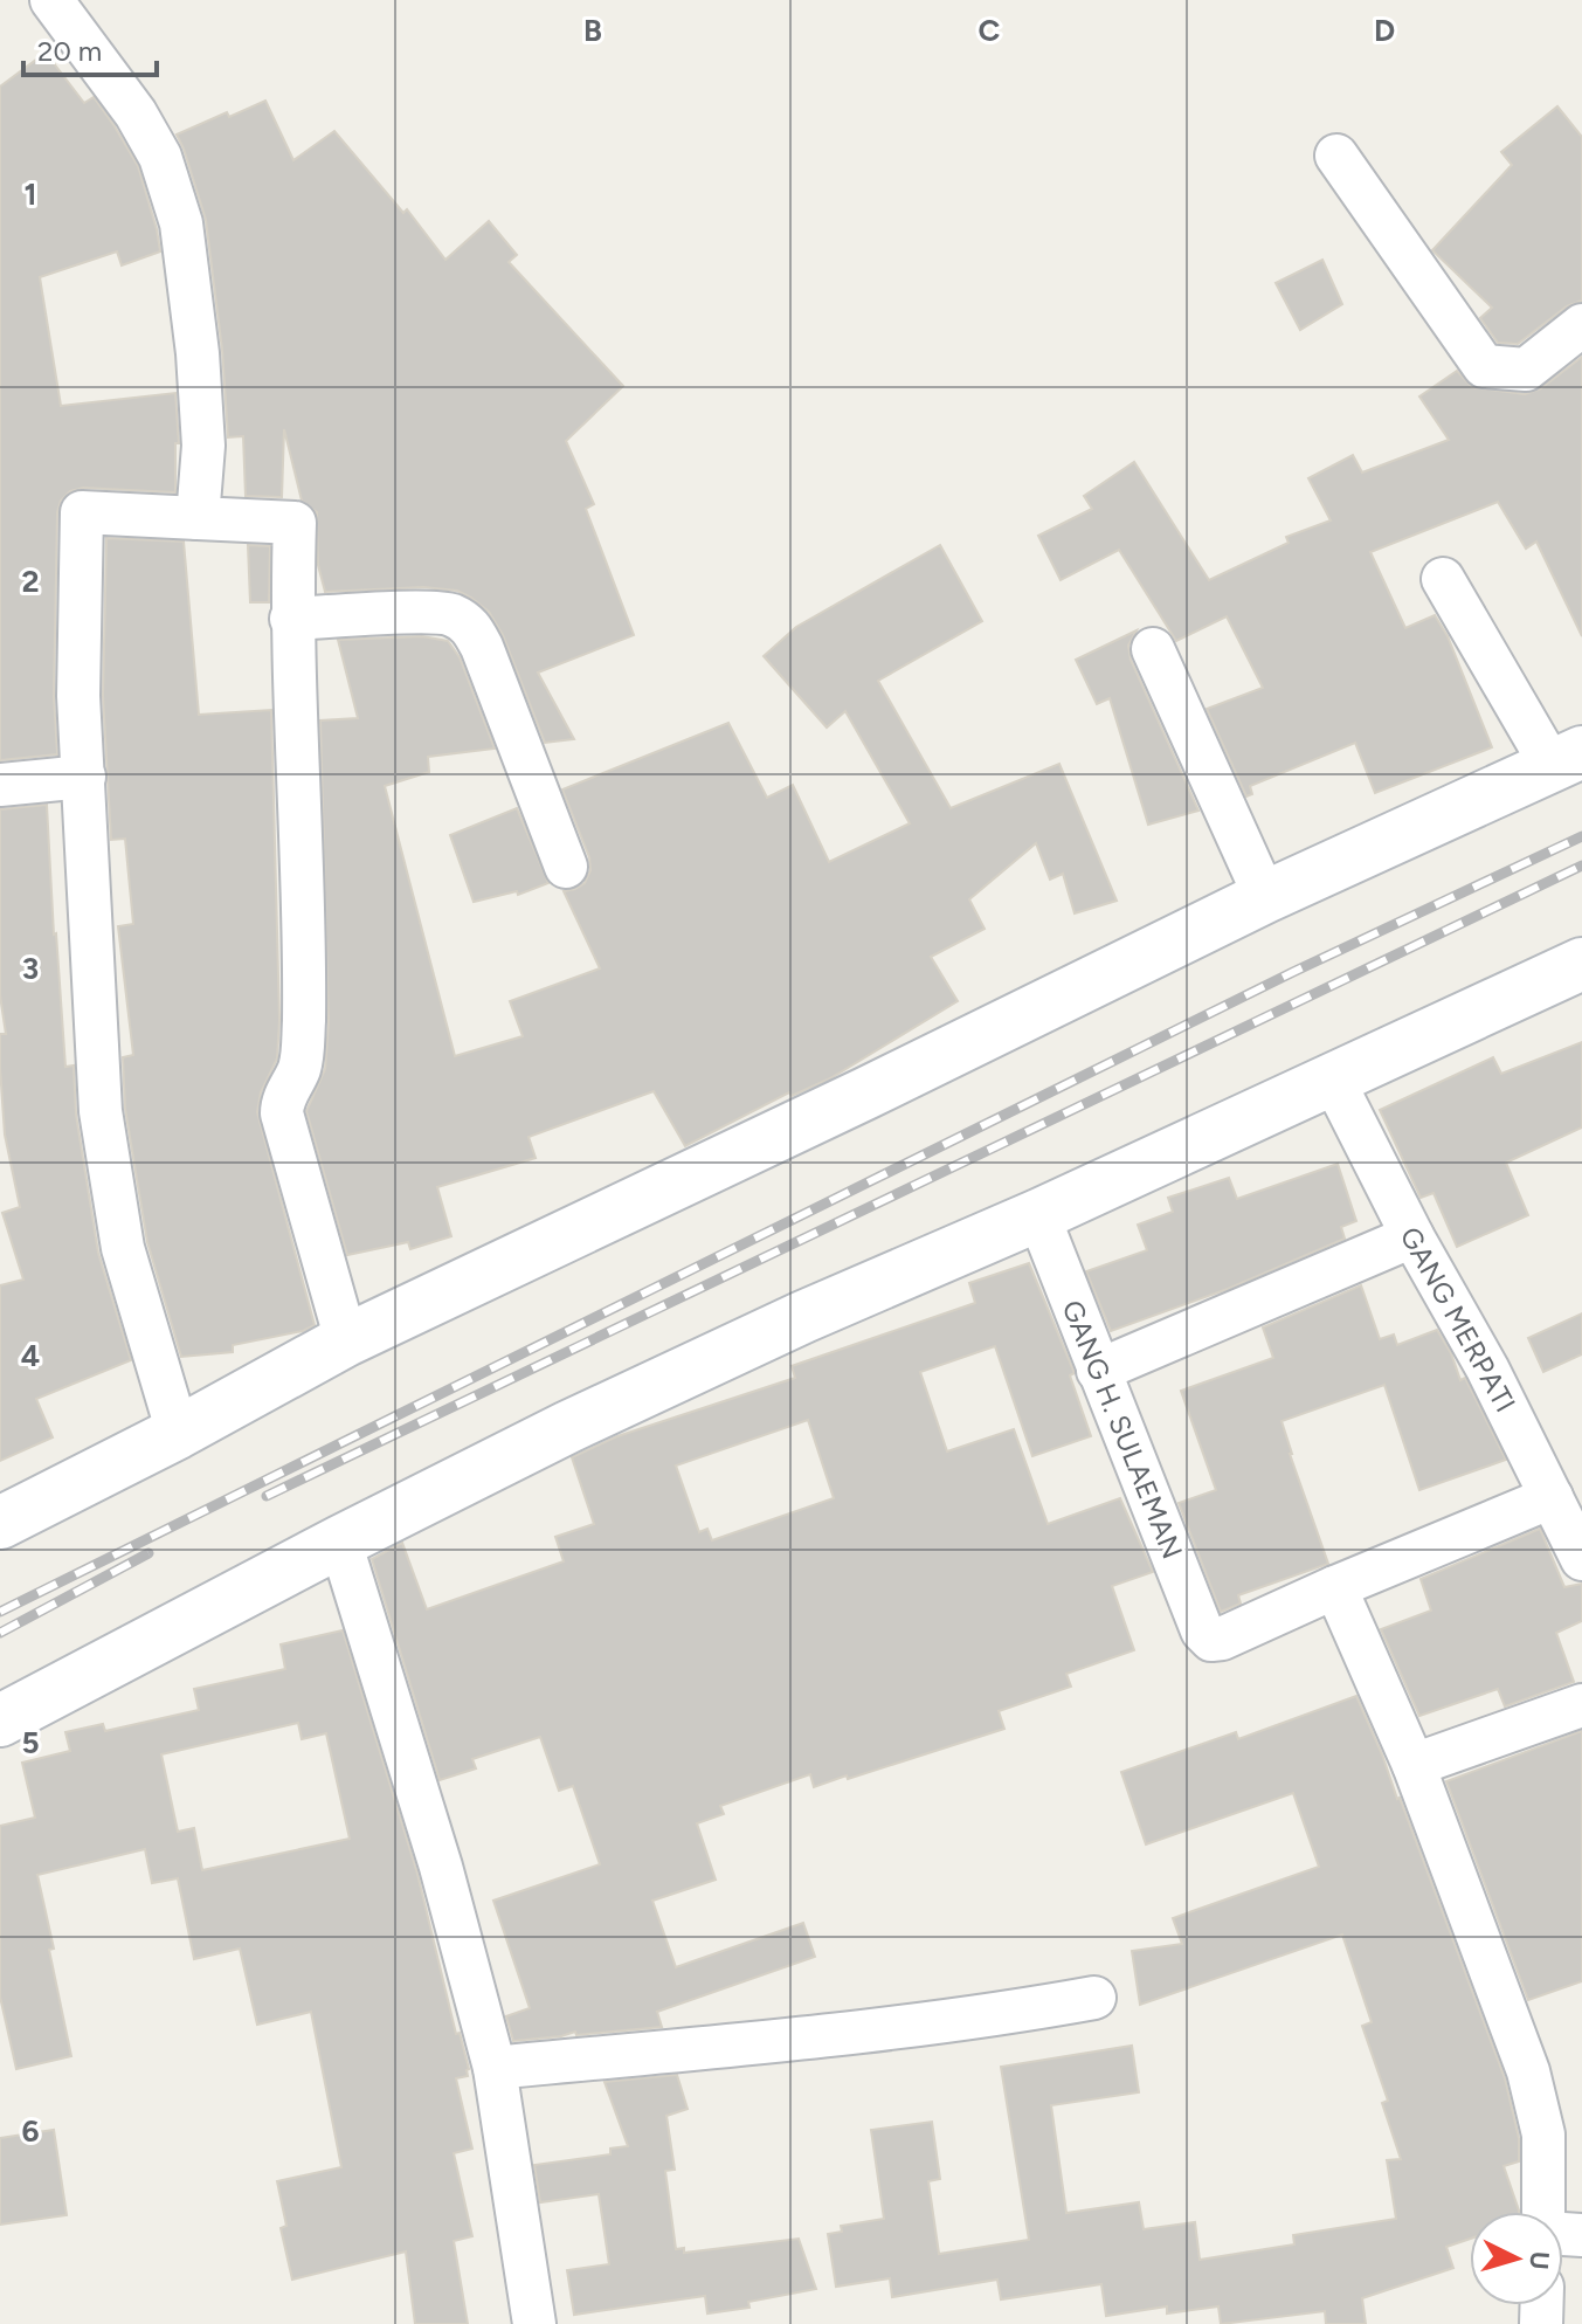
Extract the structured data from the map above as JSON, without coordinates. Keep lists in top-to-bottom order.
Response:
{
  "streets": {
    "street": ["GANG MERPATI", "GANG H. SULAEMAN"]
  },
  "scale_bar": "20 m",
  "north": "right",
  "grid": {
    "columns": ["B", "C", "D"],
    "rows": [
      "1",
      "2",
      "3",
      "4",
      "5",
      "6"
    ]
  }
}
